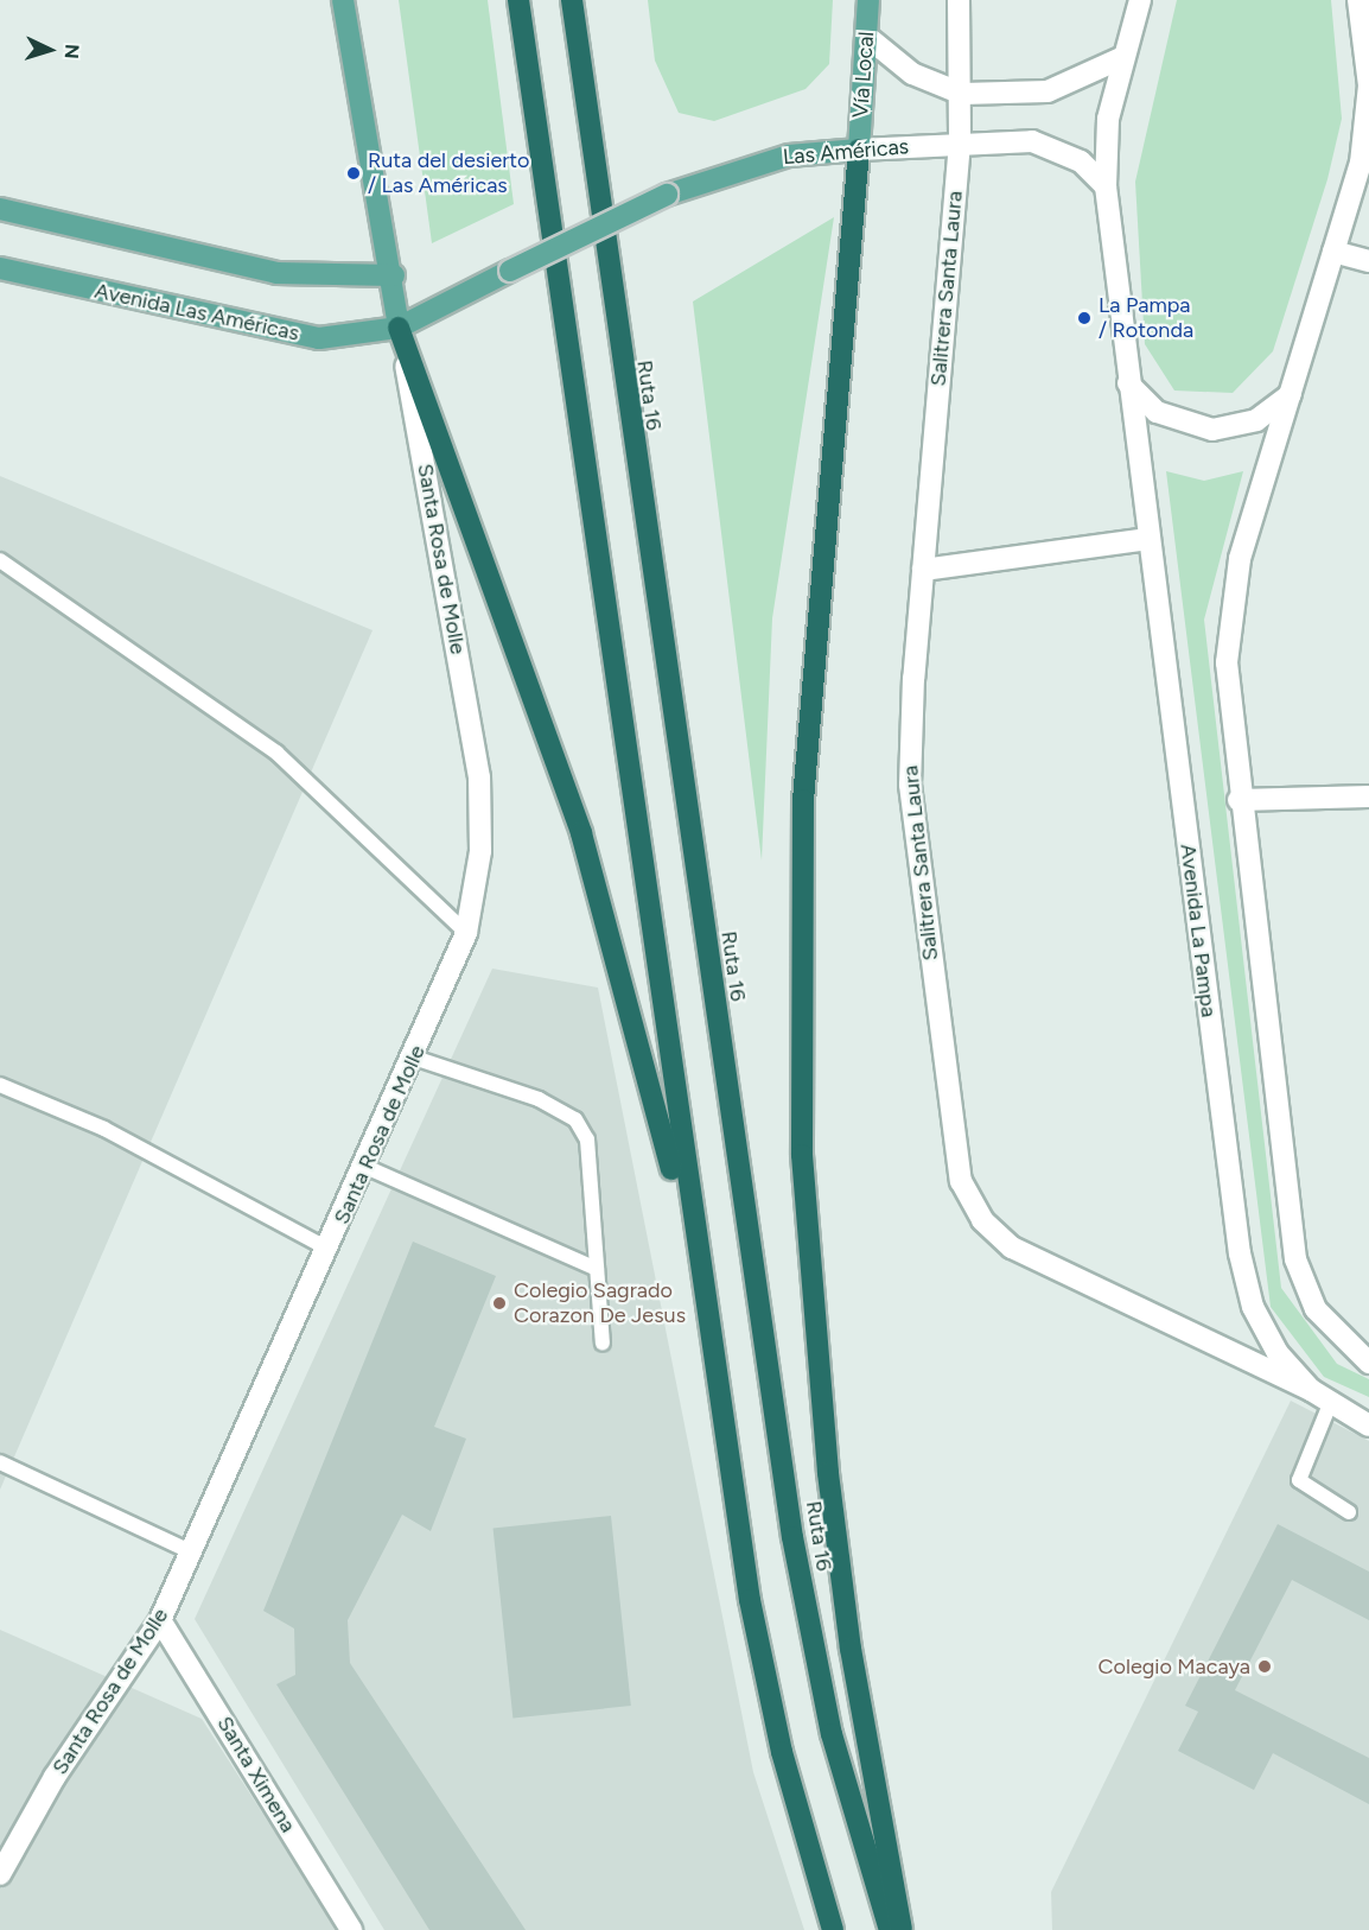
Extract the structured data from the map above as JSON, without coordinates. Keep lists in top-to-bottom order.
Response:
{
  "streets": {
    "highway": ["Ruta 16"],
    "main road": ["Vía Local", "Las Américas", "Avenida Las Américas"],
    "street": [
      "Salitrera Santa Laura",
      "Santa Rosa de Molle",
      "Avenida La Pampa",
      "Santa Ximena"
    ]
  },
  "crossings": [
    ["Vía Local", "Las Américas"],
    ["Las Américas", "Salitrera Santa Laura"],
    ["Las Américas", "Avenida Las Américas"],
    ["Las Américas", "Avenida La Pampa"],
    ["Salitrera Santa Laura", "Avenida La Pampa"],
    ["Avenida Las Américas", "Santa Rosa de Molle"],
    ["Santa Rosa de Molle", "Santa Ximena"]
  ],
  "places": [
    "Ruta del desierto / Las Américas",
    "La Pampa / Rotonda",
    "Colegio Sagrado Corazon De Jesus",
    "Colegio Macaya"
  ],
  "north": "right"
}
